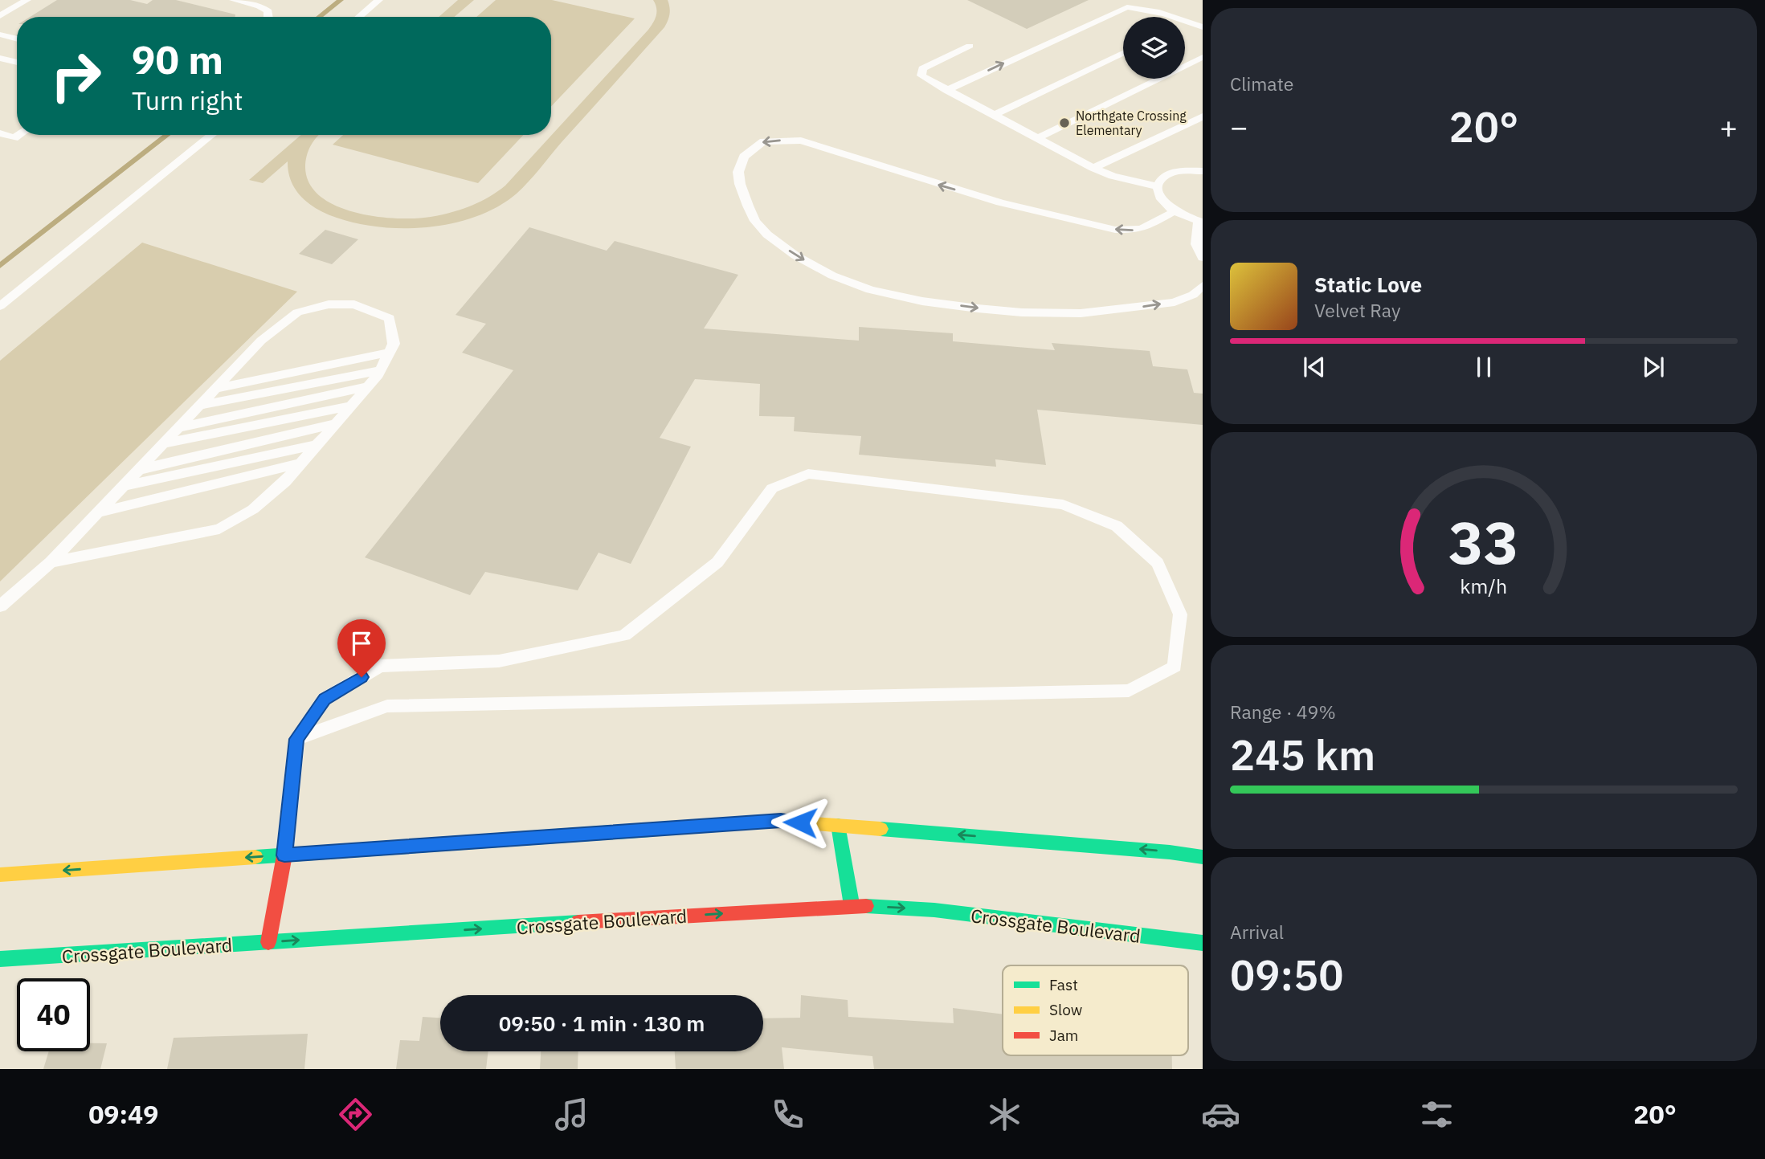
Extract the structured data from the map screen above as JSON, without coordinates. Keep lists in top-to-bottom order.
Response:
{
  "streets": {
    "street": ["Crossgate Boulevard"]
  },
  "places": ["Northgate Crossing Elementary"],
  "legend": ["Fast", "Slow", "Jam"],
  "page": {
    "tile": [
      "Climate",
      ["Range · 49%", "245 km"],
      ["Arrival", "09:50"]
    ],
    "turn": ["90 m", "Turn right"],
    "heat": ["−", "20°", "+"],
    "song": ["Static Love", "Velvet Ray"],
    "limit": "40",
    "trip": "09:50 · 1 min · 130 m",
    "tabs": ["09:49", "20°"],
    "gauge": ["33", "km/h"]
  }
}
